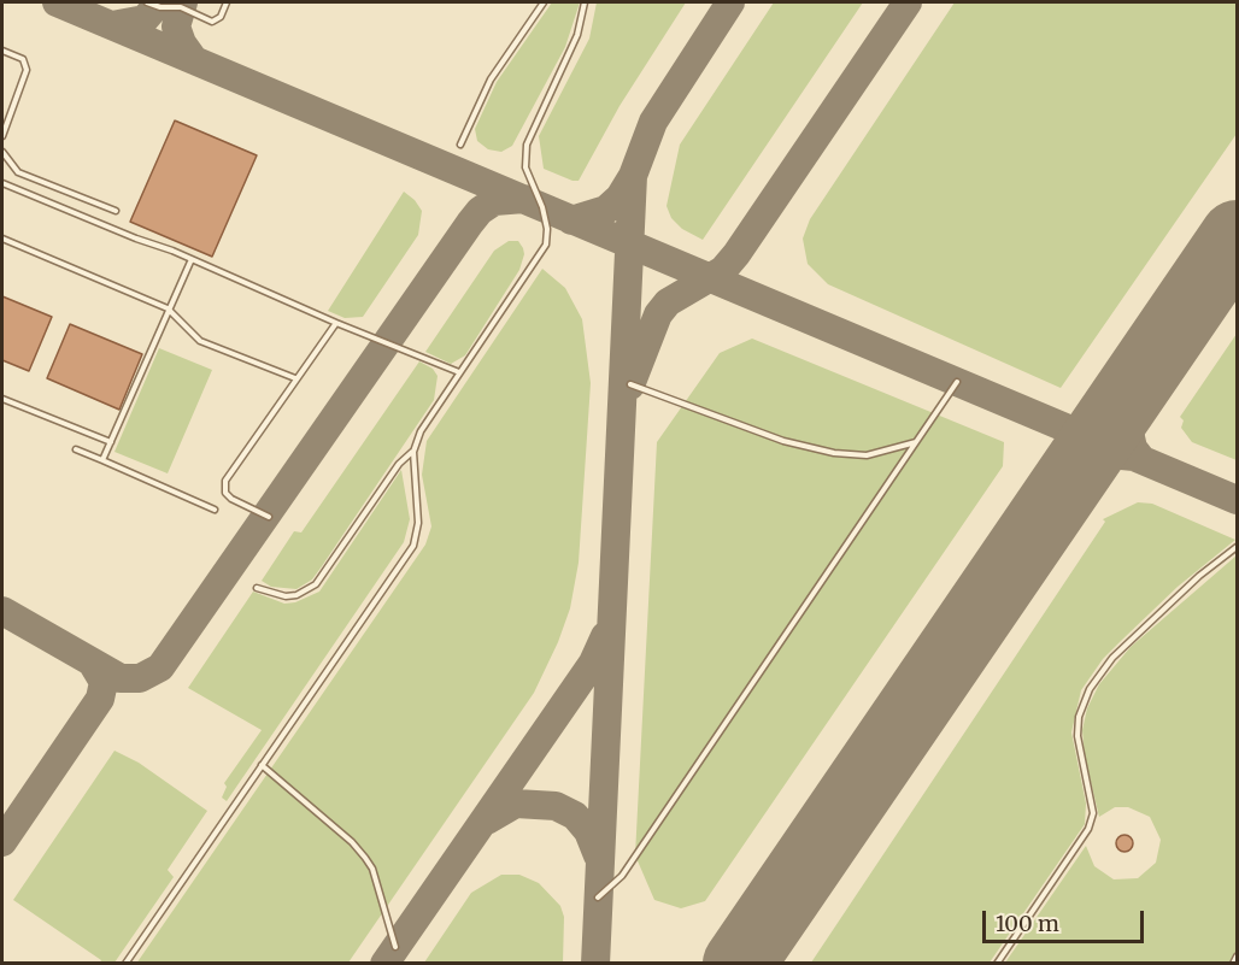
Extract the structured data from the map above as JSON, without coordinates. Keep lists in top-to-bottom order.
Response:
{
  "scale_bar": "100 m"
}
